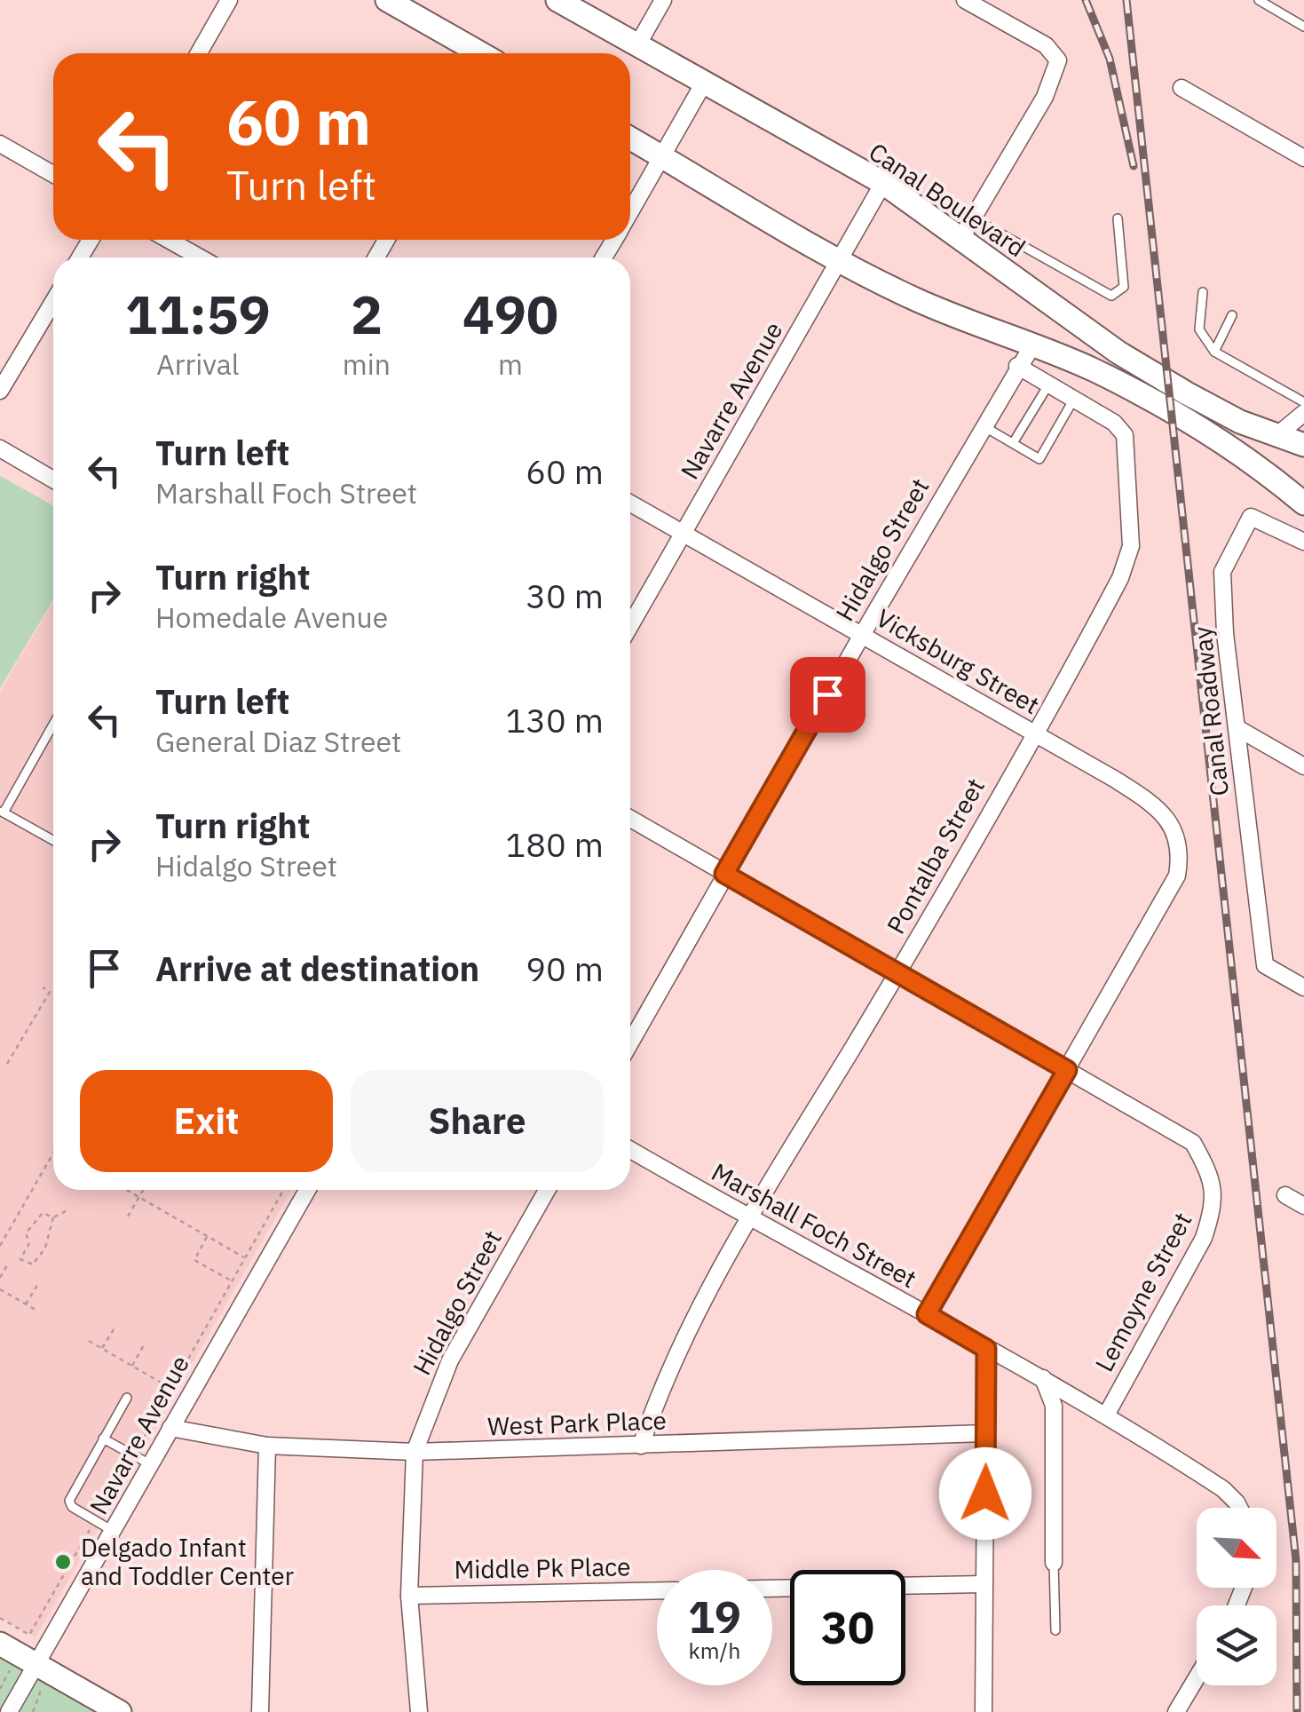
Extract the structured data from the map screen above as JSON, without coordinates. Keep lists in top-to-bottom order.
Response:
{
  "streets": {
    "main road": ["Canal Boulevard"],
    "street": [
      "Navarre Avenue",
      "Hidalgo Street",
      "Vicksburg Street",
      "Canal Roadway",
      "Pontalba Street",
      "Marshall Foch Street",
      "Lemoyne Street",
      "West Park Place",
      "Middle Pk Place"
    ]
  },
  "crossings": [
    ["Canal Boulevard", "Navarre Avenue"],
    ["Navarre Avenue", "Vicksburg Street"],
    ["Navarre Avenue", "West Park Place"],
    ["Hidalgo Street", "Vicksburg Street"],
    ["Hidalgo Street", "Pontalba Street"],
    ["Hidalgo Street", "West Park Place"],
    ["Vicksburg Street", "Pontalba Street"],
    ["Vicksburg Street", "Lemoyne Street"],
    ["Pontalba Street", "Marshall Foch Street"],
    ["Pontalba Street", "West Park Place"],
    ["Marshall Foch Street", "Lemoyne Street"]
  ],
  "places": ["Delgado Infant and Toddler Center"],
  "north": "bottom right",
  "page": {
    "turn": ["60 m", "Turn left"],
    "eta": [
      "11:59",
      "Arrival",
      "2",
      "min",
      "490",
      "m"
    ],
    "list": [
      {
        "name": "Turn left",
        "note": "Marshall Foch Street",
        "value": "60 m"
      },
      {
        "name": "Turn right",
        "note": "Homedale Avenue",
        "value": "30 m"
      },
      {
        "name": "Turn left",
        "note": "General Diaz Street",
        "value": "130 m"
      },
      {
        "name": "Turn right",
        "note": "Hidalgo Street",
        "value": "180 m"
      },
      {
        "name": "Arrive at destination",
        "value": "90 m"
      }
    ],
    "buttons": ["Exit", "Share"],
    "speed": "19 km/h",
    "limit": "30"
  }
}
